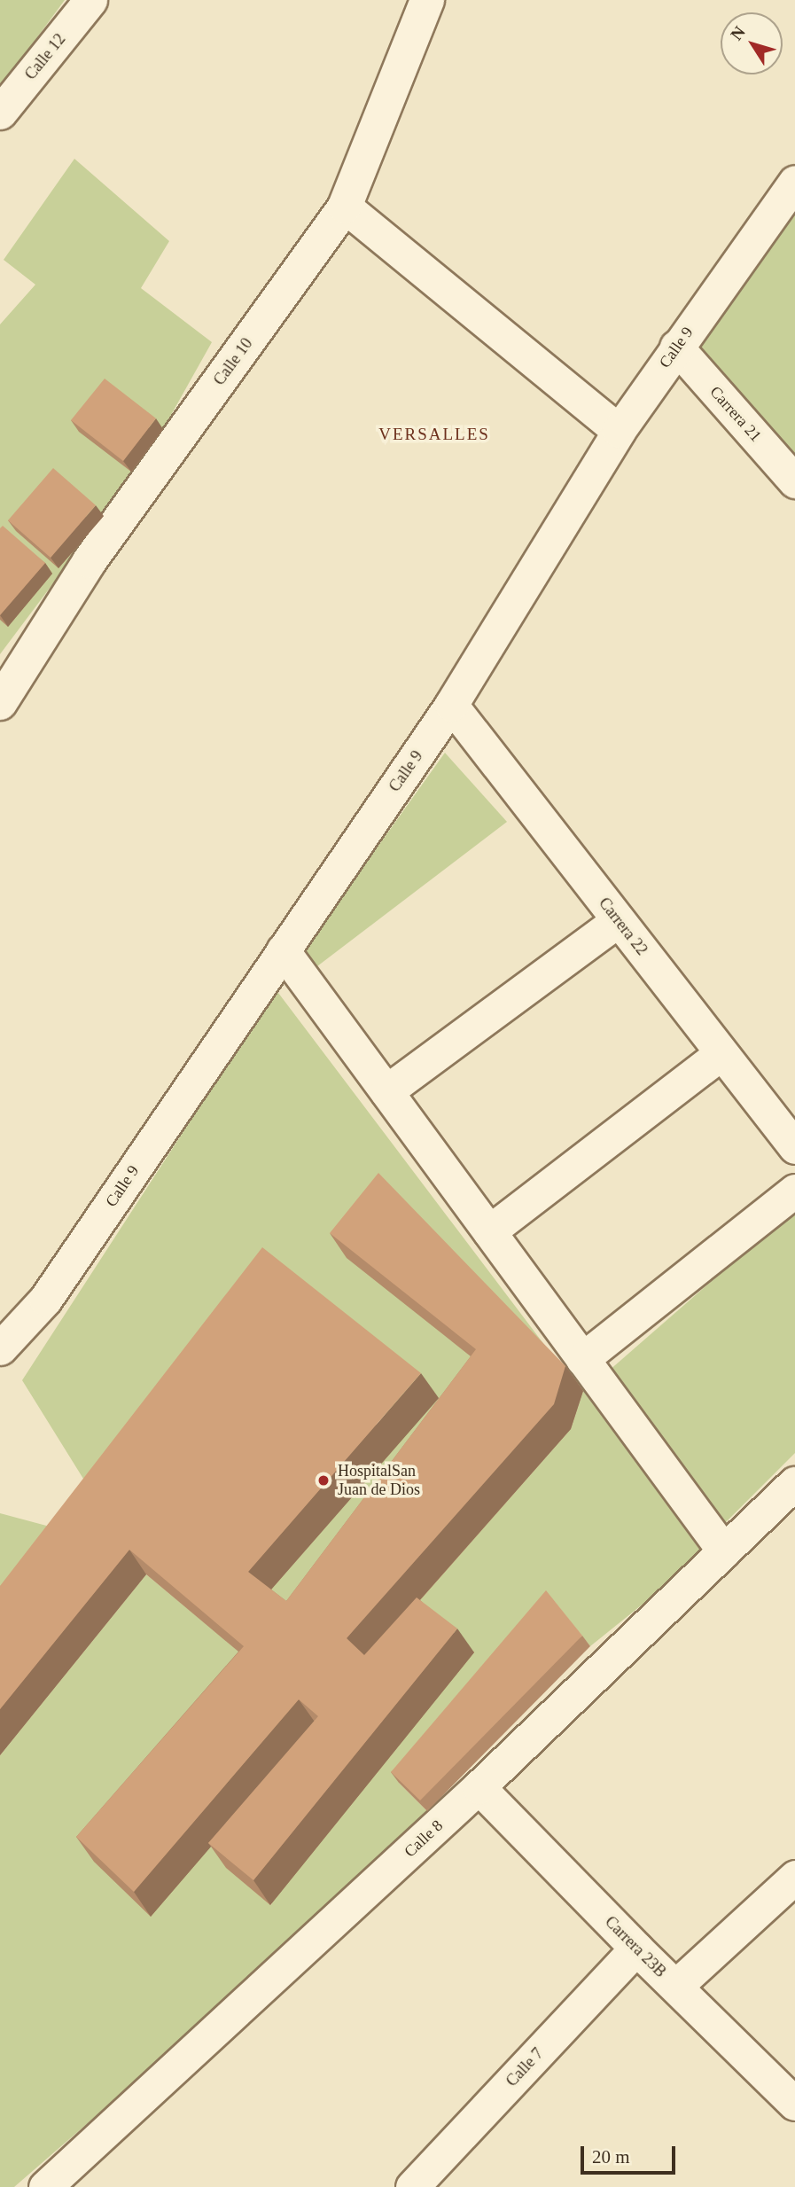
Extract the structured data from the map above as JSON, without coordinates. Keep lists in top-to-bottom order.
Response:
{
  "streets": {
    "street": [
      "Calle 12",
      "Calle 9",
      "Calle 10",
      "Carrera 21",
      "Carrera 22",
      "Calle 8",
      "Carrera 23B",
      "Calle 7"
    ]
  },
  "crossings": [
    ["Calle 9", "Carrera 21"],
    ["Calle 9", "Carrera 22"],
    ["Calle 8", "Carrera 23B"],
    ["Carrera 23B", "Calle 7"]
  ],
  "districts": ["VERSALLES"],
  "places": ["HospitalSan Juan de Dios"],
  "scale_bar": "20 m",
  "north": "top left"
}
